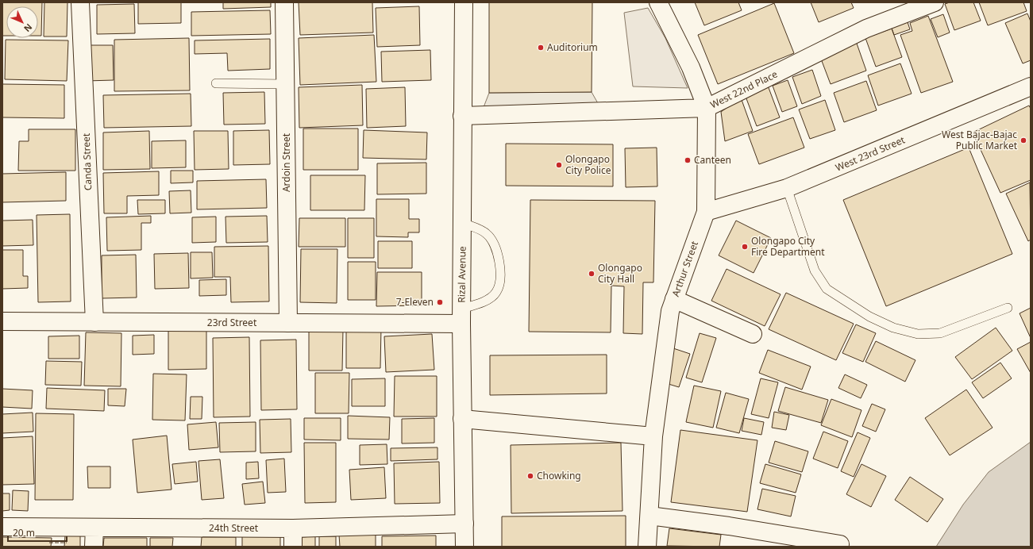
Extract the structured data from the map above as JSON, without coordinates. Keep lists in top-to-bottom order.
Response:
{
  "streets": {
    "main road": [
      "West 22nd Place",
      "West 23rd Street",
      "Canda Street",
      "Ardoin Street",
      "Arthur Street",
      "Rizal Avenue",
      "23rd Street",
      "24th Street"
    ]
  },
  "crossings": [
    ["West 22nd Place", "Arthur Street"],
    ["West 22nd Place", "Rizal Avenue"],
    ["West 23rd Street", "Arthur Street"],
    ["Canda Street", "23rd Street"],
    ["Ardoin Street", "23rd Street"],
    ["Rizal Avenue", "23rd Street"],
    ["Rizal Avenue", "24th Street"]
  ],
  "places": [
    "Auditorium",
    "West Bajac-Bajac Public Market",
    "Canteen",
    "Olongapo City Police",
    "Olongapo City Fire Department",
    "Olongapo City Hall",
    "7-Eleven",
    "Chowking"
  ],
  "scale_bar": "20 m",
  "north": "bottom right"
}
